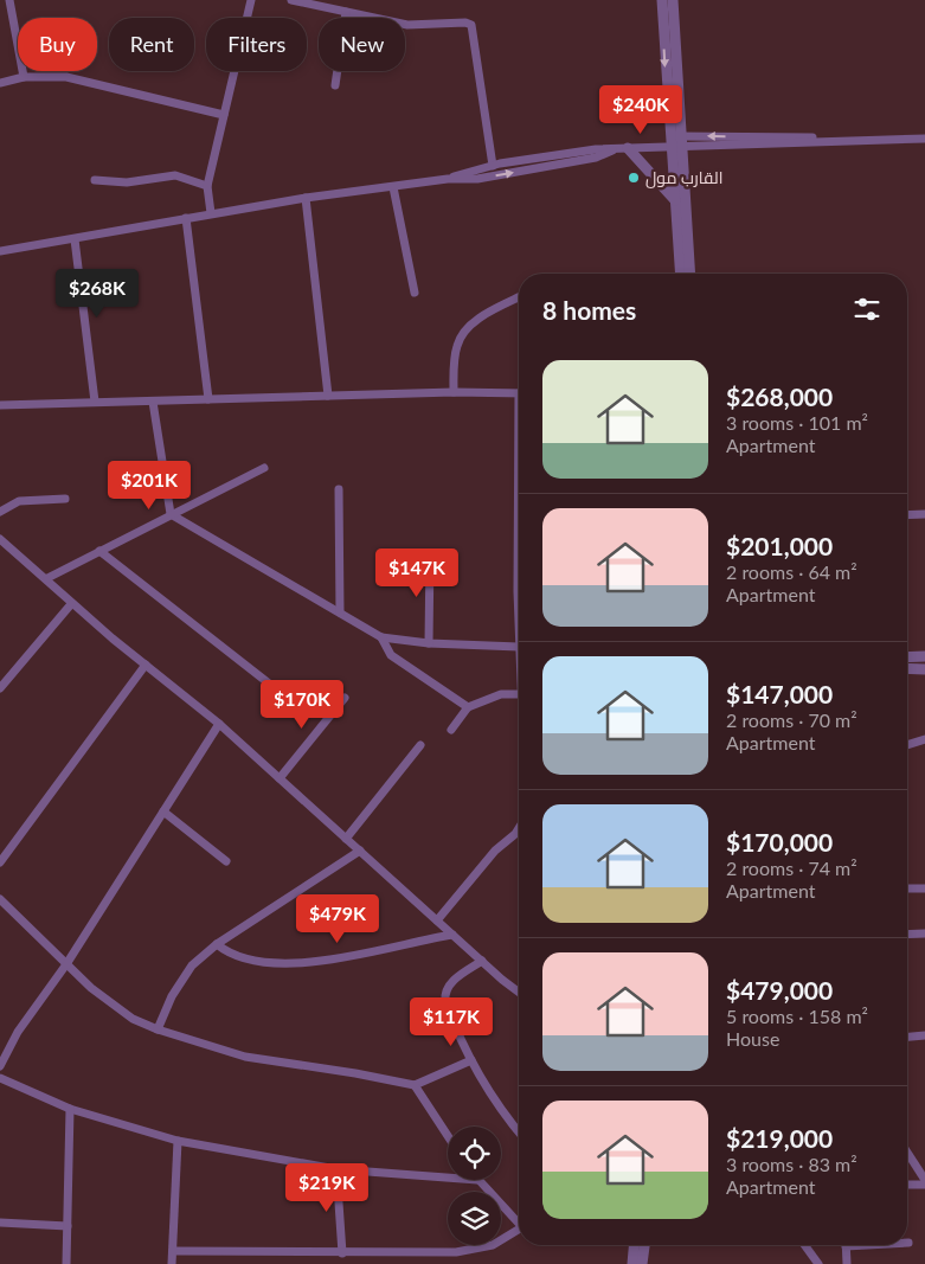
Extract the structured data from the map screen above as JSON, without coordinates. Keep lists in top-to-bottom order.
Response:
{
  "places": ["القارب مول"],
  "page": {
    "chip": [
      "Buy",
      "Rent",
      "Filters",
      "New"
    ],
    "price": [
      "$240K",
      "$268K",
      "$201K",
      "$147K",
      "$170K",
      "$479K",
      "$117K",
      "$219K"
    ],
    "heading": "8 homes",
    "list": [
      {
        "name": "$268,000",
        "note": "3 rooms · 101 m² · Apartment"
      },
      {
        "name": "$201,000",
        "note": "2 rooms · 64 m² · Apartment"
      },
      {
        "name": "$147,000",
        "note": "2 rooms · 70 m² · Apartment"
      },
      {
        "name": "$170,000",
        "note": "2 rooms · 74 m² · Apartment"
      },
      {
        "name": "$479,000",
        "note": "5 rooms · 158 m² · House"
      },
      {
        "name": "$219,000",
        "note": "3 rooms · 83 m² · Apartment"
      }
    ]
  }
}
